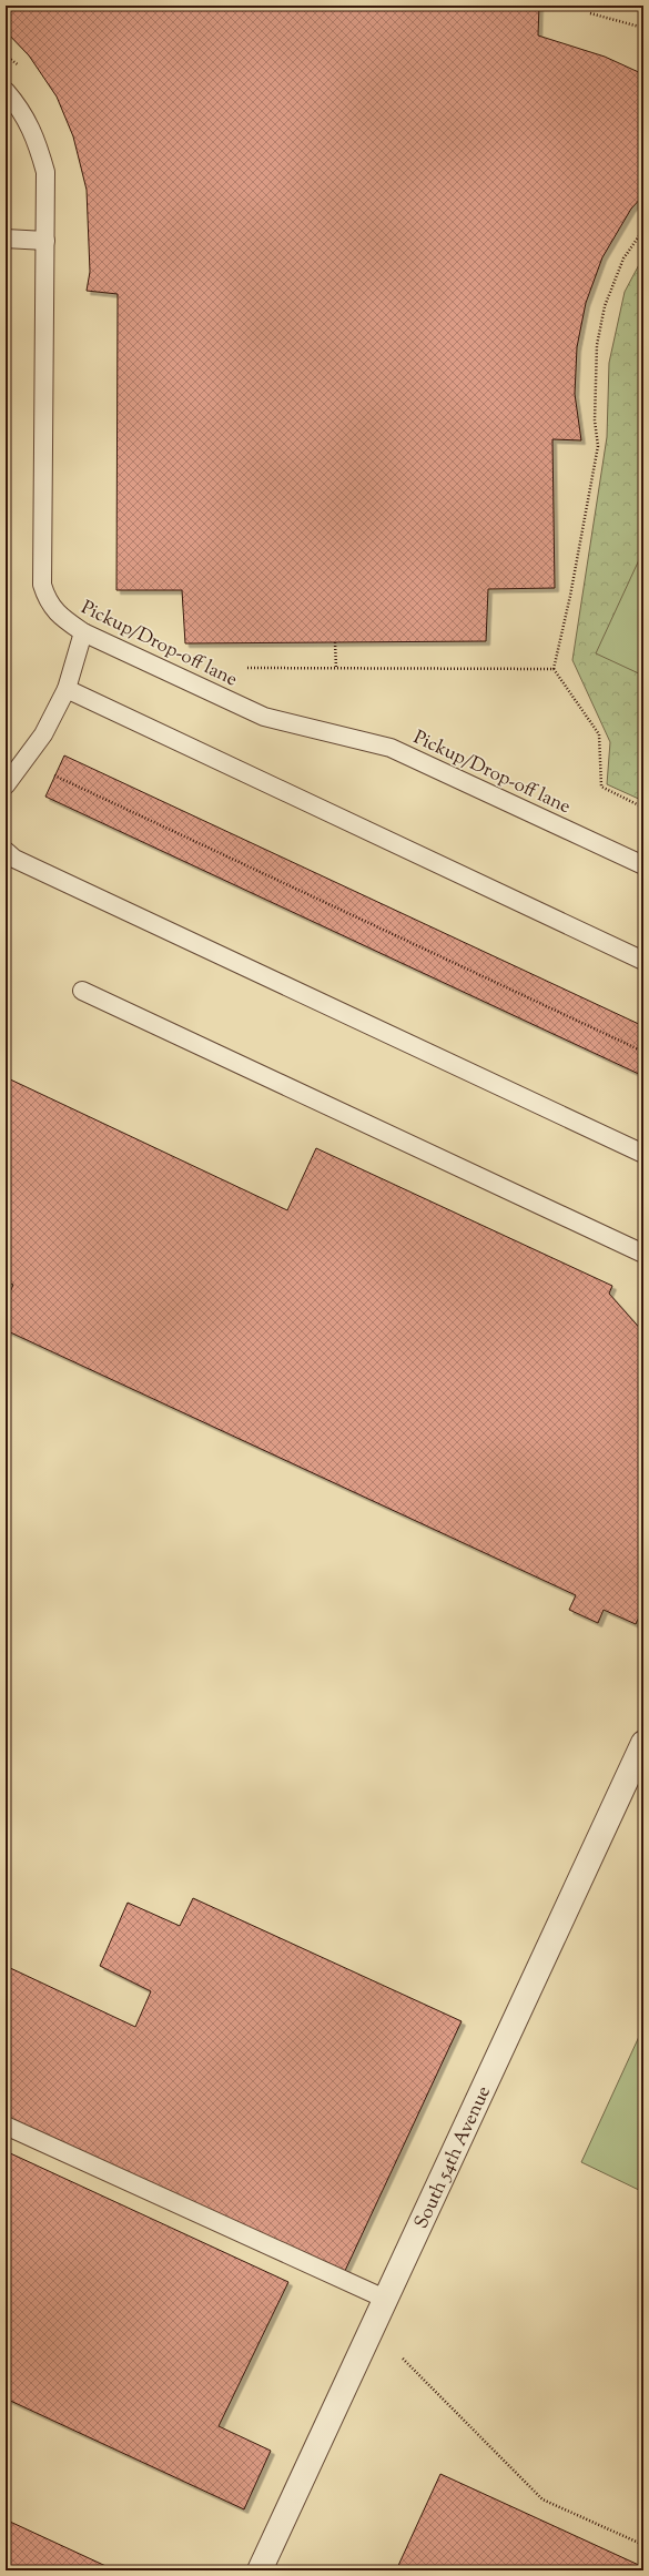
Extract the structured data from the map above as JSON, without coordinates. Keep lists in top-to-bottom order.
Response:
{
  "streets": {
    "street": ["South 54th Avenue"],
    "lane": ["Pickup/Drop-off lane"]
  }
}
